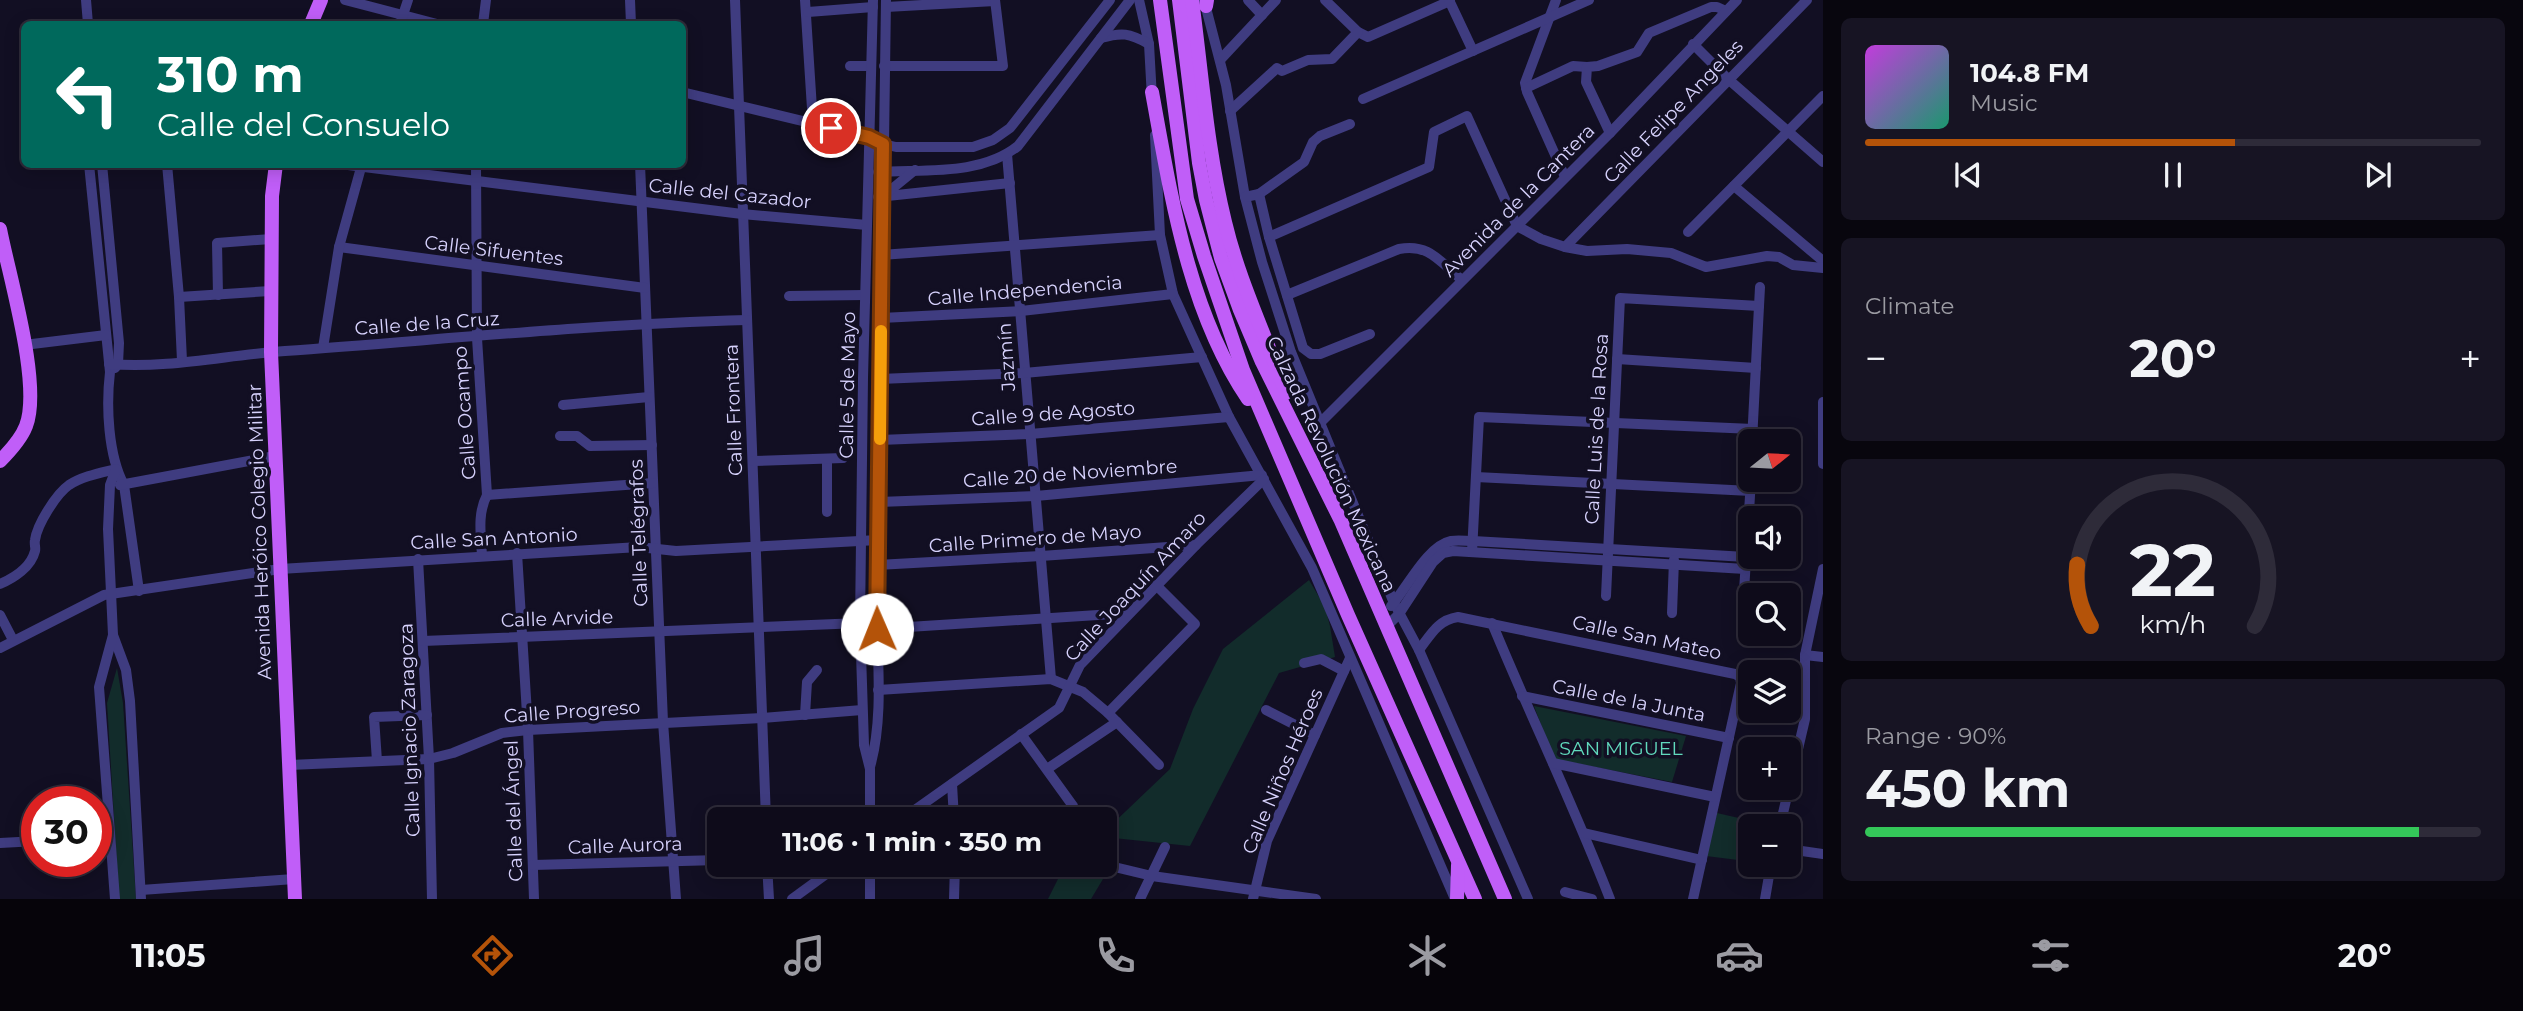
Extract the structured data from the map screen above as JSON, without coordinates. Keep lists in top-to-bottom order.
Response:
{
  "streets": {
    "main road": ["Calzada Revolución Mexicana", "Avenida Heróico Colegio Militar"],
    "street": [
      "Calle Felipe Angeles",
      "Calle del Cazador",
      "Avenida de la Cantera",
      "Calle Sifuentes",
      "Calle Independencia",
      "Calle de la Cruz",
      "Jazmín",
      "Calle 5 de Mayo",
      "Calle Frontera",
      "Calle Ocampo",
      "Calle 9 de Agosto",
      "Calle Luis de la Rosa",
      "Calle 20 de Noviembre",
      "Calle Telégrafos",
      "Calle San Antonio",
      "Calle Primero de Mayo",
      "Calle Joaquín Amaro",
      "Calle Arvide",
      "Calle San Mateo",
      "Calle de la Junta",
      "Calle Progreso",
      "Calle Ignacio Zaragoza",
      "Calle Niños Héroes",
      "Calle del Ángel",
      "Calle Aurora"
    ]
  },
  "crossings": [
    ["Calle del Cazador", "Calle 5 de Mayo"],
    ["Calle del Cazador", "Calle Frontera"],
    ["Calle del Cazador", "Calle Ocampo"],
    ["Calle del Cazador", "Calle Telégrafos"],
    ["Avenida de la Cantera", "Calzada Revolución Mexicana"],
    ["Calle Sifuentes", "Calle Ocampo"],
    ["Calle Sifuentes", "Calle Telégrafos"],
    ["Calle Independencia", "Jazmín"],
    ["Calle Independencia", "Calle 5 de Mayo"],
    ["Calle de la Cruz", "Calle Frontera"],
    ["Calle de la Cruz", "Calle Ocampo"],
    ["Calle de la Cruz", "Avenida Heróico Colegio Militar"],
    ["Calle de la Cruz", "Calle Telégrafos"],
    ["Jazmín", "Calle 9 de Agosto"],
    ["Jazmín", "Calle 20 de Noviembre"],
    ["Jazmín", "Calle Primero de Mayo"],
    ["Calle 5 de Mayo", "Calle 9 de Agosto"],
    ["Calle 5 de Mayo", "Calle 20 de Noviembre"],
    ["Calle 5 de Mayo", "Calle San Antonio"],
    ["Calle 5 de Mayo", "Calle Primero de Mayo"],
    ["Calle 5 de Mayo", "Calle Arvide"],
    ["Calle 5 de Mayo", "Calle Progreso"],
    ["Calle Frontera", "Calle San Antonio"],
    ["Calle Frontera", "Calle Arvide"],
    ["Calle Frontera", "Calle Progreso"],
    ["Calle Ocampo", "Calle San Antonio"],
    ["Calzada Revolución Mexicana", "Calle San Mateo"],
    ["Calle 20 de Noviembre", "Calle Joaquín Amaro"],
    ["Avenida Heróico Colegio Militar", "Calle San Antonio"],
    ["Avenida Heróico Colegio Militar", "Calle Progreso"],
    ["Calle Telégrafos", "Calle San Antonio"],
    ["Calle Telégrafos", "Calle Arvide"],
    ["Calle Telégrafos", "Calle Progreso"],
    ["Calle Telégrafos", "Calle Aurora"],
    ["Calle San Antonio", "Calle Ignacio Zaragoza"],
    ["Calle San Antonio", "Calle del Ángel"],
    ["Calle Primero de Mayo", "Calle Joaquín Amaro"],
    ["Calle Arvide", "Calle Ignacio Zaragoza"],
    ["Calle Arvide", "Calle del Ángel"],
    ["Calle San Mateo", "Calle de la Junta"],
    ["Calle Progreso", "Calle Ignacio Zaragoza"],
    ["Calle Progreso", "Calle del Ángel"],
    ["Calle del Ángel", "Calle Aurora"]
  ],
  "parks": ["SAN MIGUEL"],
  "north": "right",
  "page": {
    "turn": ["310 m", "Calle del Consuelo"],
    "song": ["104.8 FM", "Music"],
    "tile": [
      "Climate",
      ["Range · 90%", "450 km"]
    ],
    "heat": ["−", "20°", "+"],
    "map_buttons": ["+", "−"],
    "limit": "30",
    "trip": "11:06 · 1 min · 350 m",
    "tabs": ["11:05", "20°"],
    "gauge": ["22", "km/h"]
  }
}
